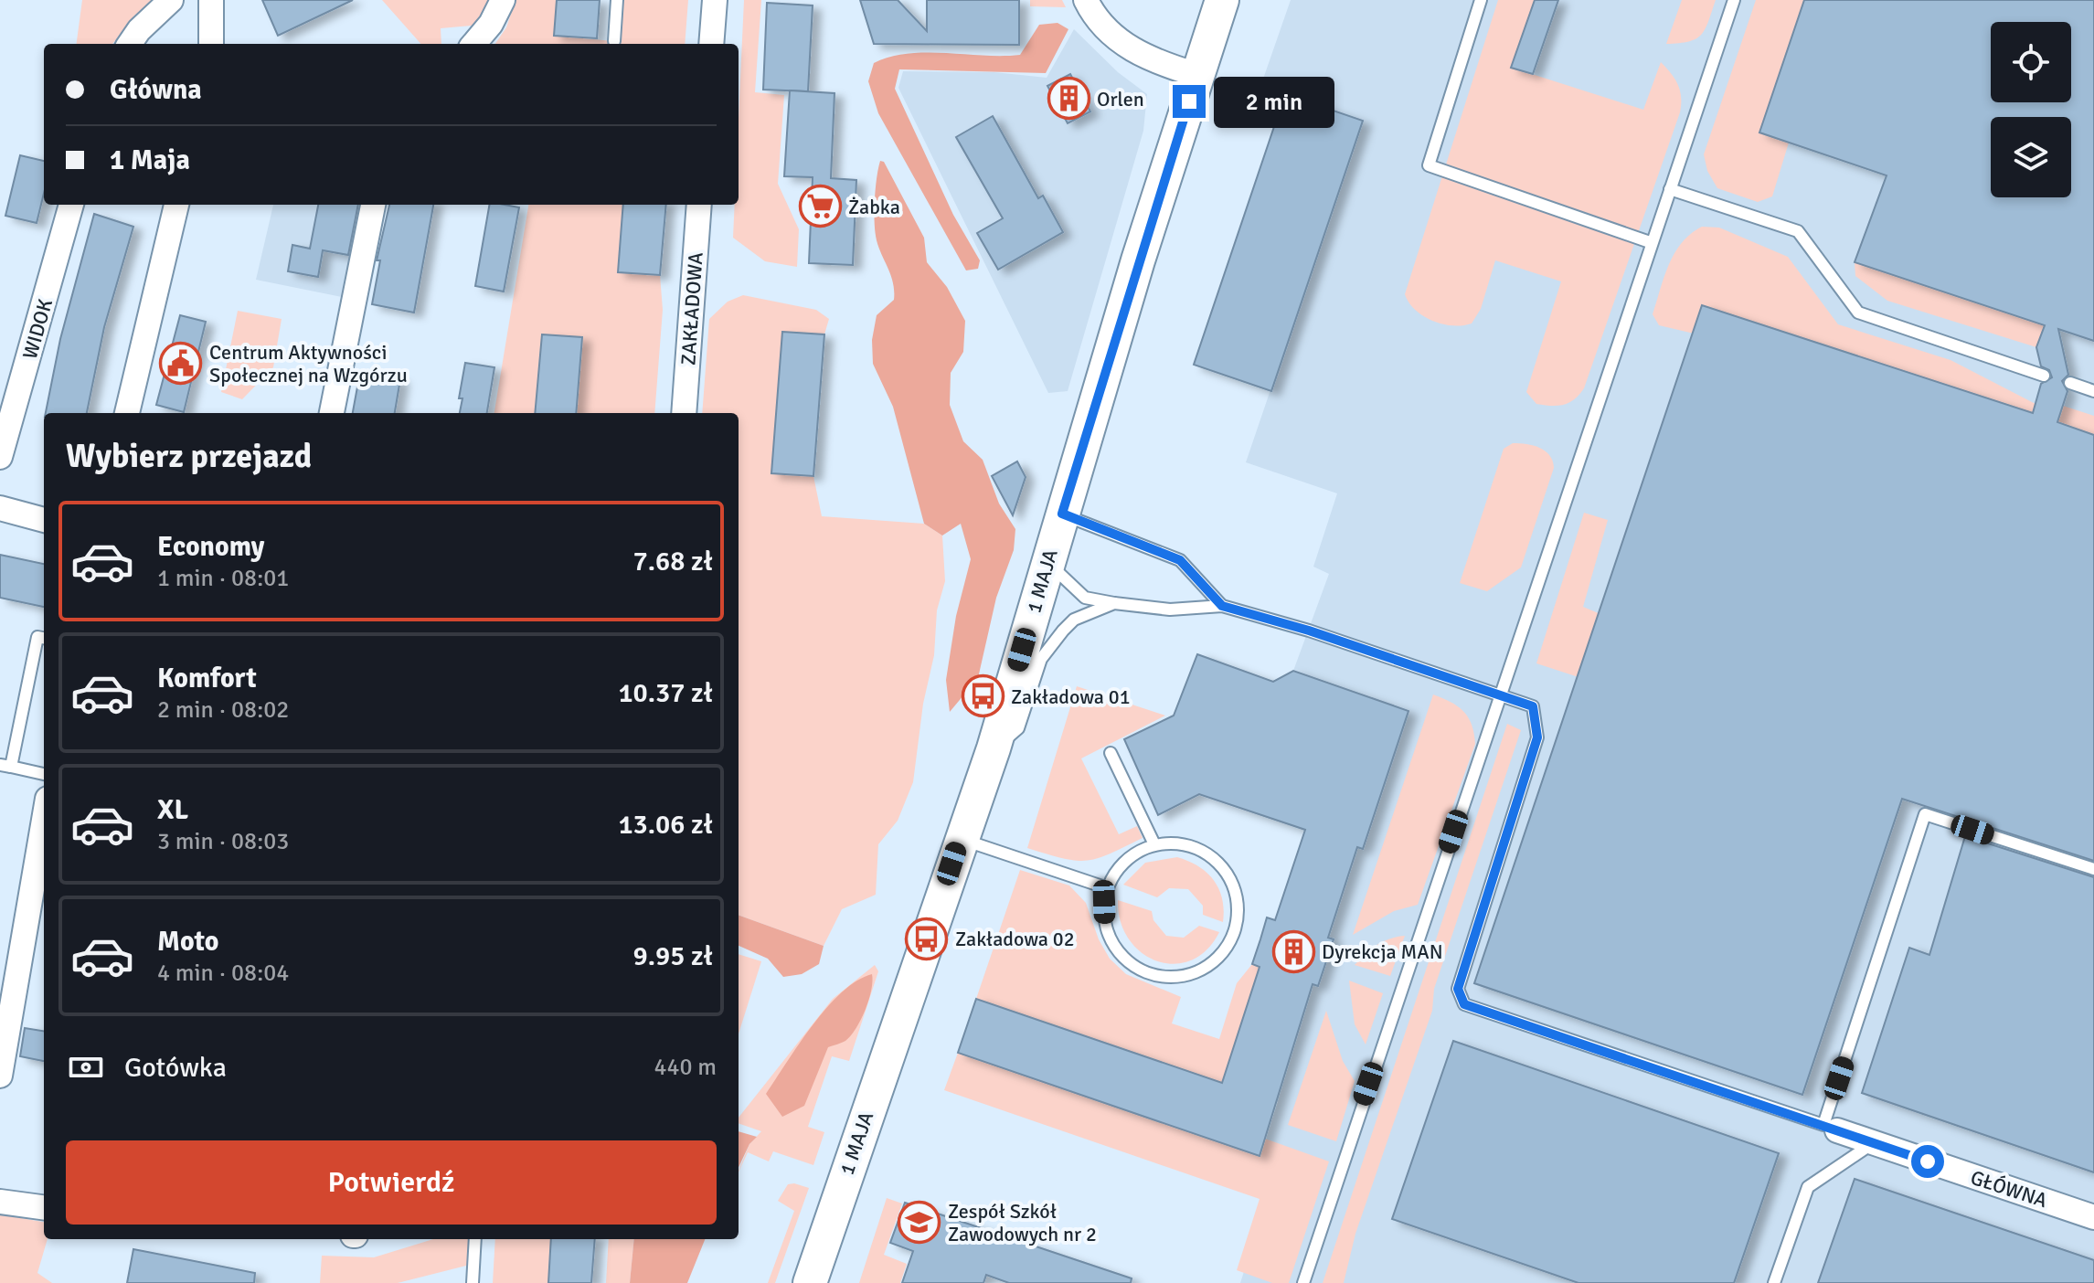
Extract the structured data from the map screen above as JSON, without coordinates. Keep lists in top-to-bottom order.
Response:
{
  "streets": {
    "street": [
      "ZAKŁADOWA",
      "WIDOK",
      "1 MAJA",
      "GŁÓWNA"
    ]
  },
  "places": {
    "building": ["Orlen", "Dyrekcja MAN"],
    "supermarket": ["Żabka"],
    "public building": ["Centrum Aktywności Społecznej na Wzgórzu"],
    "bus stop": ["Zakładowa 01", "Zakładowa 02"],
    "school or university": ["Zespół Szkół Zawodowych nr 2"]
  },
  "page": {
    "banner": ["Główna", "1 Maja"],
    "bubble": "2 min",
    "heading": "Wybierz przejazd",
    "list": [
      {
        "name": "Economy",
        "note": "1 min · 08:01",
        "value": "7.68 zł"
      },
      {
        "name": "Komfort",
        "note": "2 min · 08:02",
        "value": "10.37 zł"
      },
      {
        "name": "XL",
        "note": "3 min · 08:03",
        "value": "13.06 zł"
      },
      {
        "name": "Moto",
        "note": "4 min · 08:04",
        "value": "9.95 zł"
      }
    ],
    "pay": ["Gotówka", "440 m"],
    "buttons": "Potwierdź"
  }
}
